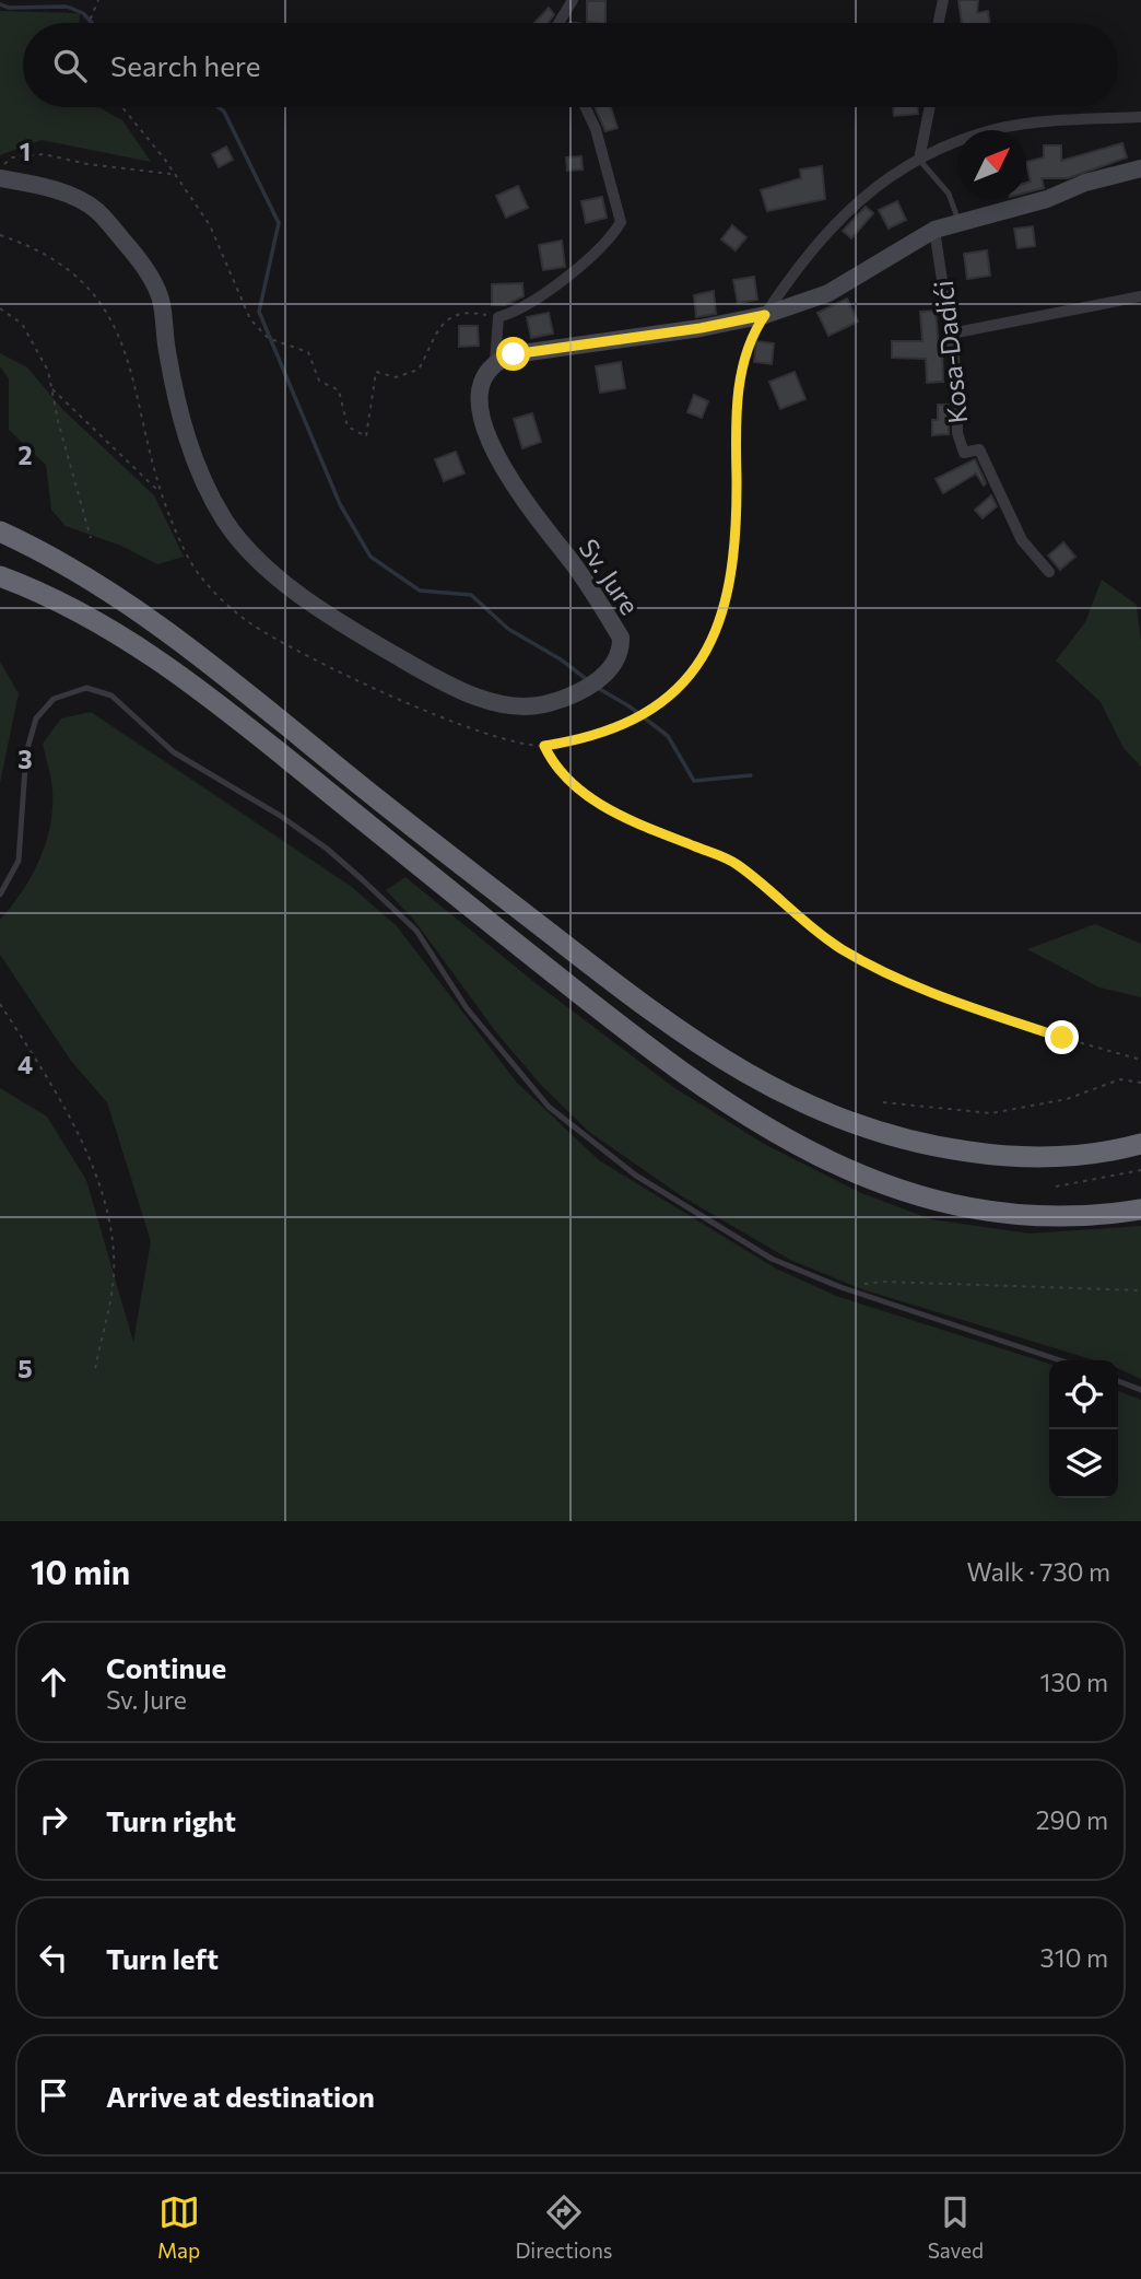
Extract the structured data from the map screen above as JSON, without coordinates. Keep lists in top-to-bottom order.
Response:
{
  "streets": {
    "street": ["Kosa-Dadići", "Sv. Jure"]
  },
  "north": "top right",
  "page": {
    "search": "Search here",
    "heading": ["10 min", "Walk · 730 m"],
    "list": [
      ["Continue", "Sv. Jure", "130 m"],
      ["Turn right", "290 m"],
      ["Turn left", "310 m"],
      "Arrive at destination"
    ],
    "nav": ["Map", "Directions", "Saved"]
  },
  "grid": {
    "rows": [
      "1",
      "2",
      "3",
      "4",
      "5"
    ]
  }
}
